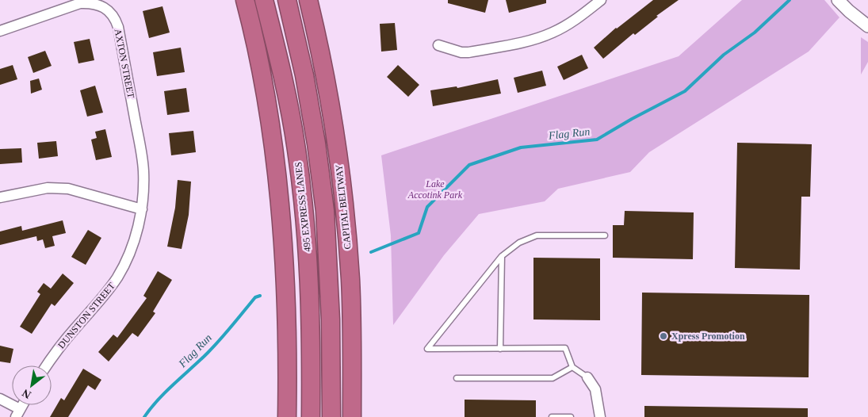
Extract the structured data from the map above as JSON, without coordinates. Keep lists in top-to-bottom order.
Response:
{
  "streets": {
    "highway": ["495 EXPRESS LANES", "CAPITAL BELTWAY"],
    "street": ["AXTON STREET", "DUNSTON STREET"]
  },
  "crossings": [
    ["AXTON STREET", "DUNSTON STREET"]
  ],
  "water": ["Flag Run"],
  "parks": ["Lake Accotink Park"],
  "places": ["Xpress Promotion"],
  "north": "bottom left"
}
